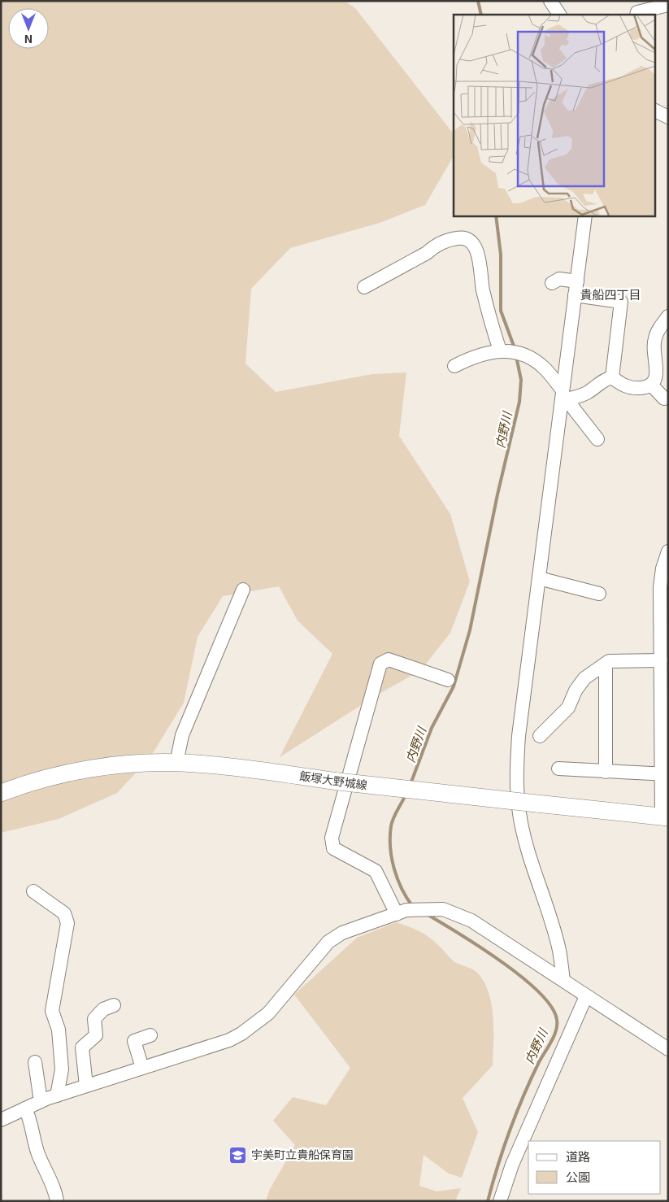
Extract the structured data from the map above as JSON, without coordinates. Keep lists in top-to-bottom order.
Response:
{
  "streets": {
    "main road": ["飯塚大野城線"]
  },
  "districts": ["貴船四丁目"],
  "water": ["内野川"],
  "places": {
    "school or university": ["宇美町立貴船保育園"]
  },
  "legend": ["道路", "公園"],
  "north": "bottom"
}
